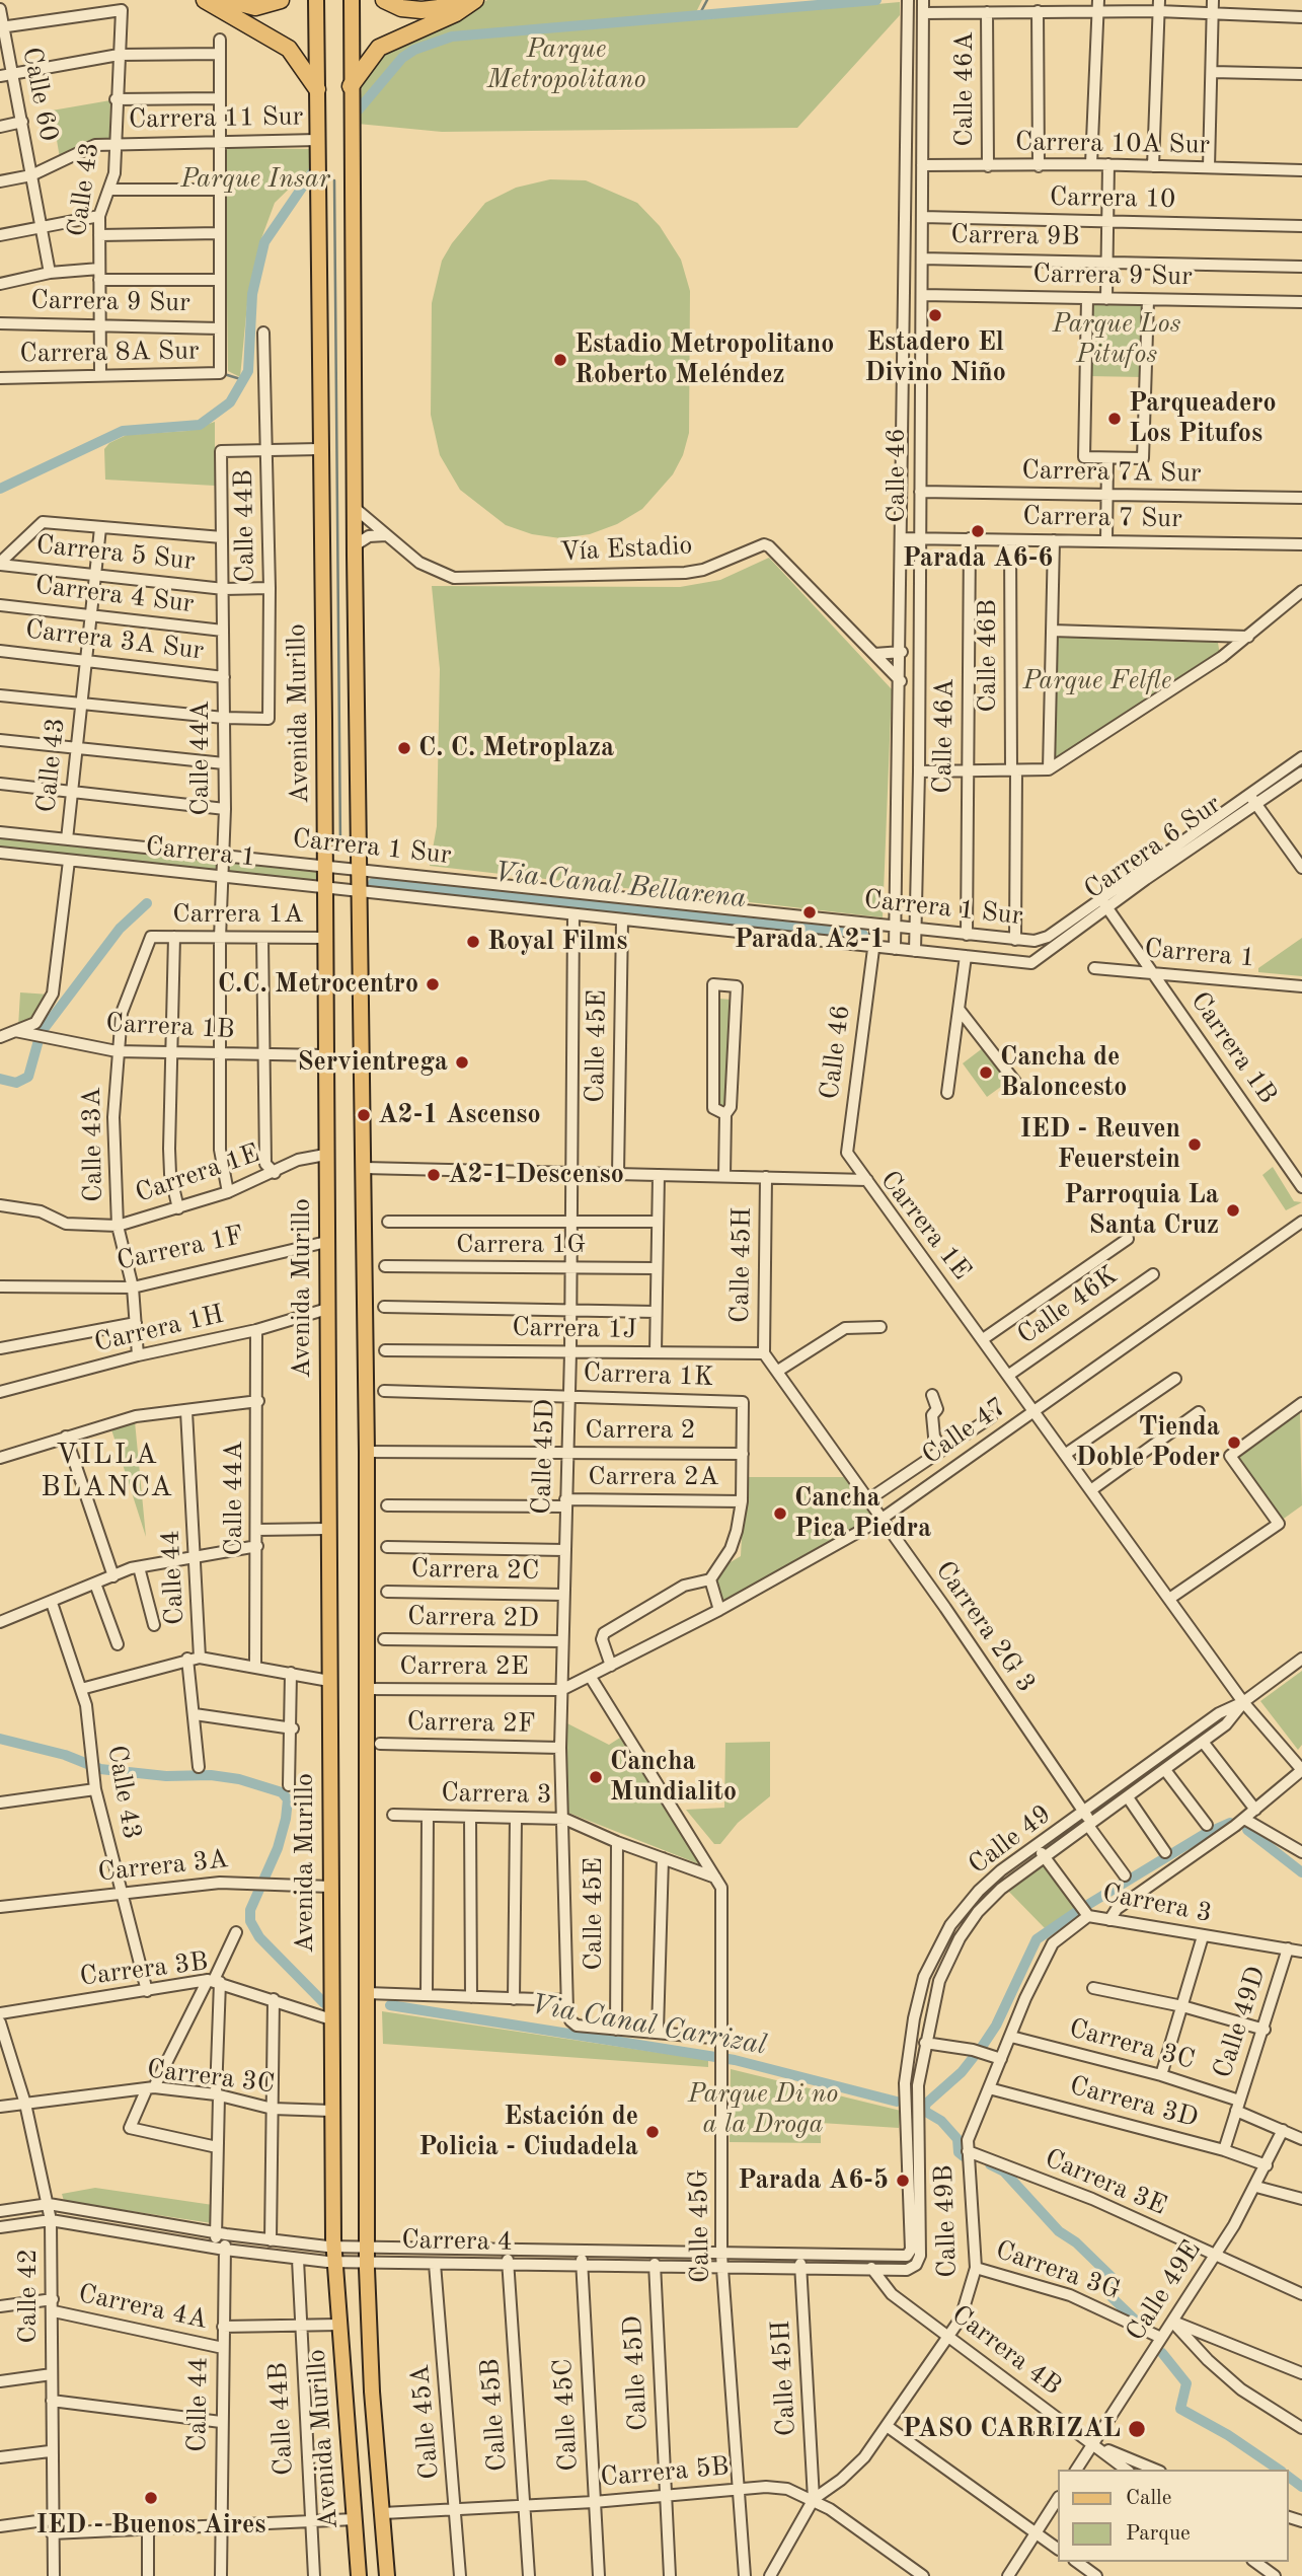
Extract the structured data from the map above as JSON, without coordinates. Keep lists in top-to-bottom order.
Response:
{
  "streets": {
    "main road": ["Avenida Murillo"],
    "street": [
      "Calle 46A",
      "Calle 60",
      "Carrera 11 Sur",
      "Carrera 10A Sur",
      "Calle 43",
      "Carrera 10",
      "Carrera 9B",
      "Carrera 9 Sur",
      "Carrera 8A Sur",
      "Carrera 7A Sur",
      "Calle 46",
      "Carrera 7 Sur",
      "Calle 44B",
      "Vía Estadio",
      "Carrera 5 Sur",
      "Carrera 4 Sur",
      "Carrera 3A Sur",
      "Calle 46B",
      "Calle 44A",
      "Carrera 1 Sur",
      "Carrera 6 Sur",
      "Carrera 1",
      "Carrera 1A",
      "Carrera 1B",
      "Calle 45E",
      "Calle 43A",
      "Carrera 1E",
      "Carrera 1G",
      "Carrera 1F",
      "Calle 45H",
      "Calle 46K",
      "Carrera 1H",
      "Carrera 1J",
      "Carrera 1K",
      "Carrera 2",
      "Calle 47",
      "Calle 45D",
      "Carrera 2A",
      "Carrera 2C",
      "Calle 44",
      "Carrera 2D",
      "Carrera 2G 3",
      "Carrera 2E",
      "Carrera 2F",
      "Carrera 3",
      "Calle 49",
      "Carrera 3A",
      "Carrera 3B",
      "Calle 49D",
      "Carrera 3C",
      "Carrera 3D",
      "Carrera 3E",
      "Calle 49B",
      "Calle 45G",
      "Carrera 4",
      "Carrera 3G",
      "Calle 49E",
      "Calle 42",
      "Carrera 4A",
      "Carrera 4B",
      "Calle 45B",
      "Calle 45C",
      "Calle 45A",
      "Carrera 5B"
    ]
  },
  "crossings": [
    ["Calle 46A", "Carrera 10A Sur"],
    ["Calle 46A", "Carrera 7 Sur"],
    ["Calle 46A", "Carrera 1 Sur"],
    ["Calle 60", "Carrera 11 Sur"],
    ["Calle 60", "Calle 43"],
    ["Carrera 11 Sur", "Calle 43"],
    ["Carrera 11 Sur", "Avenida Murillo"],
    ["Carrera 10A Sur", "Calle 46"],
    ["Calle 43", "Carrera 9 Sur"],
    ["Calle 43", "Carrera 8A Sur"],
    ["Calle 43", "Carrera 5 Sur"],
    ["Calle 43", "Carrera 4 Sur"],
    ["Calle 43", "Carrera 3A Sur"],
    ["Calle 43", "Carrera 1 Sur"],
    ["Calle 43", "Carrera 3A"],
    ["Calle 43", "Carrera 3B"],
    ["Carrera 10", "Calle 46"],
    ["Carrera 9B", "Calle 46"],
    ["Carrera 9 Sur", "Carrera 8A Sur"],
    ["Carrera 9 Sur", "Calle 46"],
    ["Carrera 7A Sur", "Calle 46"],
    ["Calle 46", "Carrera 7 Sur"],
    ["Calle 46", "Vía Estadio"],
    ["Calle 46", "Carrera 1 Sur"],
    ["Calle 46", "Carrera 1"],
    ["Calle 46", "Carrera 1E"],
    ["Carrera 7 Sur", "Calle 46B"],
    ["Calle 44B", "Carrera 5 Sur"],
    ["Calle 44B", "Calle 44A"],
    ["Calle 44B", "Carrera 4"],
    ["Calle 44B", "Carrera 4A"],
    ["Vía Estadio", "Avenida Murillo"],
    ["Carrera 5 Sur", "Calle 44A"],
    ["Carrera 4 Sur", "Calle 44A"],
    ["Carrera 3A Sur", "Calle 44A"],
    ["Calle 46B", "Carrera 1 Sur"],
    ["Avenida Murillo", "Carrera 1 Sur"],
    ["Avenida Murillo", "Carrera 1"],
    ["Avenida Murillo", "Carrera 1A"],
    ["Avenida Murillo", "Carrera 1B"],
    ["Avenida Murillo", "Carrera 1E"],
    ["Avenida Murillo", "Carrera 1F"],
    ["Avenida Murillo", "Carrera 1H"],
    ["Avenida Murillo", "Carrera 2"],
    ["Avenida Murillo", "Carrera 2E"],
    ["Avenida Murillo", "Carrera 3A"],
    ["Avenida Murillo", "Carrera 3B"],
    ["Avenida Murillo", "Carrera 3C"],
    ["Avenida Murillo", "Carrera 4"],
    ["Avenida Murillo", "Carrera 4A"],
    ["Avenida Murillo", "Carrera 5B"],
    ["Calle 44A", "Carrera 1 Sur"],
    ["Calle 44A", "Carrera 1"],
    ["Calle 44A", "Carrera 1A"],
    ["Calle 44A", "Carrera 1B"],
    ["Calle 44A", "Carrera 1E"],
    ["Calle 44A", "Carrera 1H"],
    ["Carrera 1 Sur", "Carrera 6 Sur"],
    ["Carrera 6 Sur", "Carrera 1"],
    ["Carrera 6 Sur", "Carrera 1B"],
    ["Carrera 1", "Carrera 1B"],
    ["Carrera 1", "Calle 45E"],
    ["Carrera 1", "Calle 45D"],
    ["Carrera 1A", "Calle 43A"],
    ["Carrera 1B", "Calle 43A"],
    ["Calle 45E", "Carrera 1E"],
    ["Calle 45E", "Carrera 3"],
    ["Calle 43A", "Carrera 1E"],
    ["Calle 43A", "Carrera 1F"],
    ["Calle 43A", "Carrera 1H"],
    ["Carrera 1E", "Calle 45H"],
    ["Carrera 1E", "Calle 46K"],
    ["Carrera 1E", "Calle 47"],
    ["Carrera 1E", "Calle 45D"],
    ["Carrera 1E", "Calle 49"],
    ["Carrera 1G", "Calle 45D"],
    ["Calle 45H", "Carrera 1J"],
    ["Calle 45H", "Carrera 2G 3"],
    ["Calle 45H", "Calle 49B"],
    ["Calle 45H", "Carrera 4"],
    ["Calle 45H", "Carrera 5B"],
    ["Carrera 1J", "Calle 45D"],
    ["Carrera 1J", "Carrera 2G 3"],
    ["Carrera 1K", "Carrera 2"],
    ["Carrera 1K", "Calle 45D"],
    ["Carrera 2", "Calle 45D"],
    ["Calle 47", "Calle 45D"],
    ["Calle 47", "Carrera 2G 3"],
    ["Calle 47", "Carrera 2E"],
    ["Calle 45D", "Carrera 2A"],
    ["Calle 45D", "Carrera 2C"],
    ["Calle 45D", "Carrera 2D"],
    ["Calle 45D", "Carrera 2E"],
    ["Calle 45D", "Carrera 2F"],
    ["Calle 45D", "Carrera 3"],
    ["Calle 45D", "Carrera 4"],
    ["Calle 45D", "Carrera 5B"],
    ["Calle 44", "Carrera 3B"],
    ["Calle 44", "Carrera 3C"],
    ["Calle 44", "Carrera 4"],
    ["Calle 44", "Carrera 4A"],
    ["Carrera 2G 3", "Calle 49"],
    ["Carrera 3", "Calle 49"],
    ["Carrera 3", "Calle 49D"],
    ["Carrera 3", "Calle 49B"],
    ["Carrera 3", "Calle 45G"],
    ["Calle 49", "Carrera 4"],
    ["Calle 49D", "Carrera 3C"],
    ["Calle 49D", "Carrera 3D"],
    ["Carrera 3C", "Calle 49B"],
    ["Carrera 3C", "Calle 49E"],
    ["Carrera 3C", "Calle 42"],
    ["Carrera 3D", "Calle 49B"],
    ["Carrera 3D", "Calle 49E"],
    ["Carrera 3E", "Calle 49B"],
    ["Carrera 3E", "Calle 49E"],
    ["Calle 49B", "Carrera 3G"],
    ["Calle 49B", "Carrera 4B"],
    ["Calle 49B", "Carrera 5B"],
    ["Calle 45G", "Carrera 4"],
    ["Calle 45G", "Carrera 5B"],
    ["Carrera 4", "Calle 42"],
    ["Carrera 4", "Carrera 4B"],
    ["Carrera 4", "Calle 45B"],
    ["Carrera 4", "Calle 45C"],
    ["Carrera 4", "Calle 45A"],
    ["Carrera 3G", "Calle 49E"],
    ["Calle 49E", "Carrera 4B"],
    ["Calle 42", "Carrera 4A"],
    ["Calle 45B", "Carrera 5B"],
    ["Calle 45C", "Carrera 5B"],
    ["Calle 45A", "Carrera 5B"]
  ],
  "districts": ["VILLA BLANCA"],
  "water": ["Via Canal Bellarena", "Via Canal Carrizal"],
  "parks": [
    "Parque Metropolitano",
    "Parque Insar",
    "Parque Los Pitufos",
    "Parque Felfle",
    "Parque Di no a la Droga"
  ],
  "places": [
    "Estadero El Divino Niño",
    "Estadio Metropolitano Roberto Meléndez",
    "Parqueadero Los Pitufos",
    "Parada A6-6",
    "C. C. Metroplaza",
    "Parada A2-1",
    "Royal Films",
    "C.C. Metrocentro",
    "Servientrega",
    "Cancha de Baloncesto",
    "A2-1 Ascenso",
    "IED - Reuven Feuerstein",
    "A2-1 Descenso",
    "Parroquia La Santa Cruz",
    "Tienda Doble Poder",
    "Cancha Pica Piedra",
    "Cancha Mundialito",
    "Estación de Policia - Ciudadela",
    "Parada A6-5",
    "PASO CARRIZAL",
    "IED - Buenos Aires"
  ],
  "legend": ["Calle", "Parque"]
}
